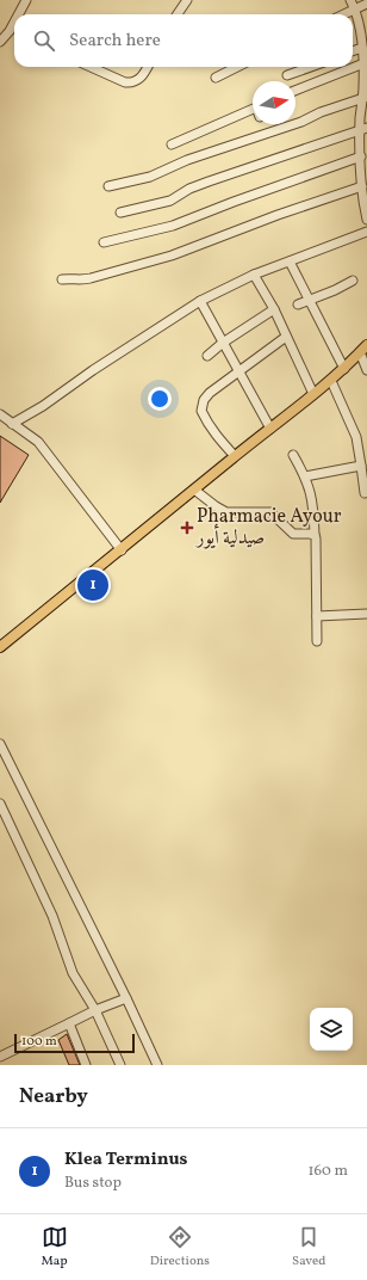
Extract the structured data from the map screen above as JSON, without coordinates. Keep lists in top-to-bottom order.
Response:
{
  "places": {
    "health": ["Pharmacie Ayour صيدلية أيور"]
  },
  "scale_bar": "100 m",
  "north": "right",
  "page": {
    "search": "Search here",
    "pins": "1",
    "scale": "100 m",
    "heading": "Nearby",
    "list": [
      {
        "mark": "1",
        "name": "Klea Terminus",
        "note": "Bus stop",
        "value": "160 m"
      }
    ],
    "nav": ["Map", "Directions", "Saved"]
  }
}
